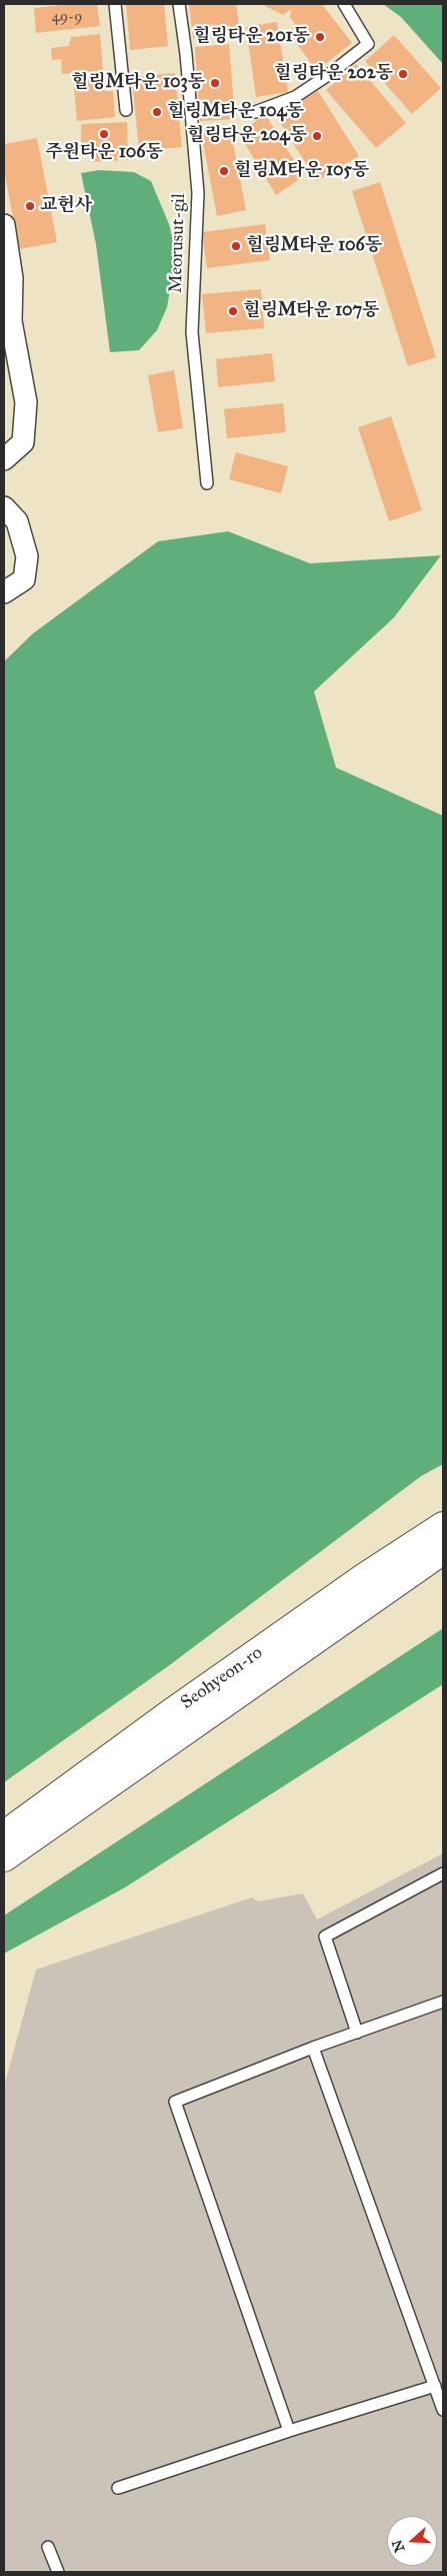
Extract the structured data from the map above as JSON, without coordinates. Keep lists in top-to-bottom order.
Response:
{
  "streets": {
    "main road": ["Seohyeon-ro"],
    "lane": ["Meorusut-gil"]
  },
  "places": [
    "힐링타운 201동",
    "힐링타운 202동",
    "힐링M타운 103동",
    "힐링M타운 104동",
    "주원타운 106동",
    "힐링타운 204동",
    "힐링M타운 105동",
    "교헌사",
    "힐링M타운 106동",
    "힐링M타운 107동"
  ],
  "house_numbers": ["49-9"],
  "north": "left"
}
